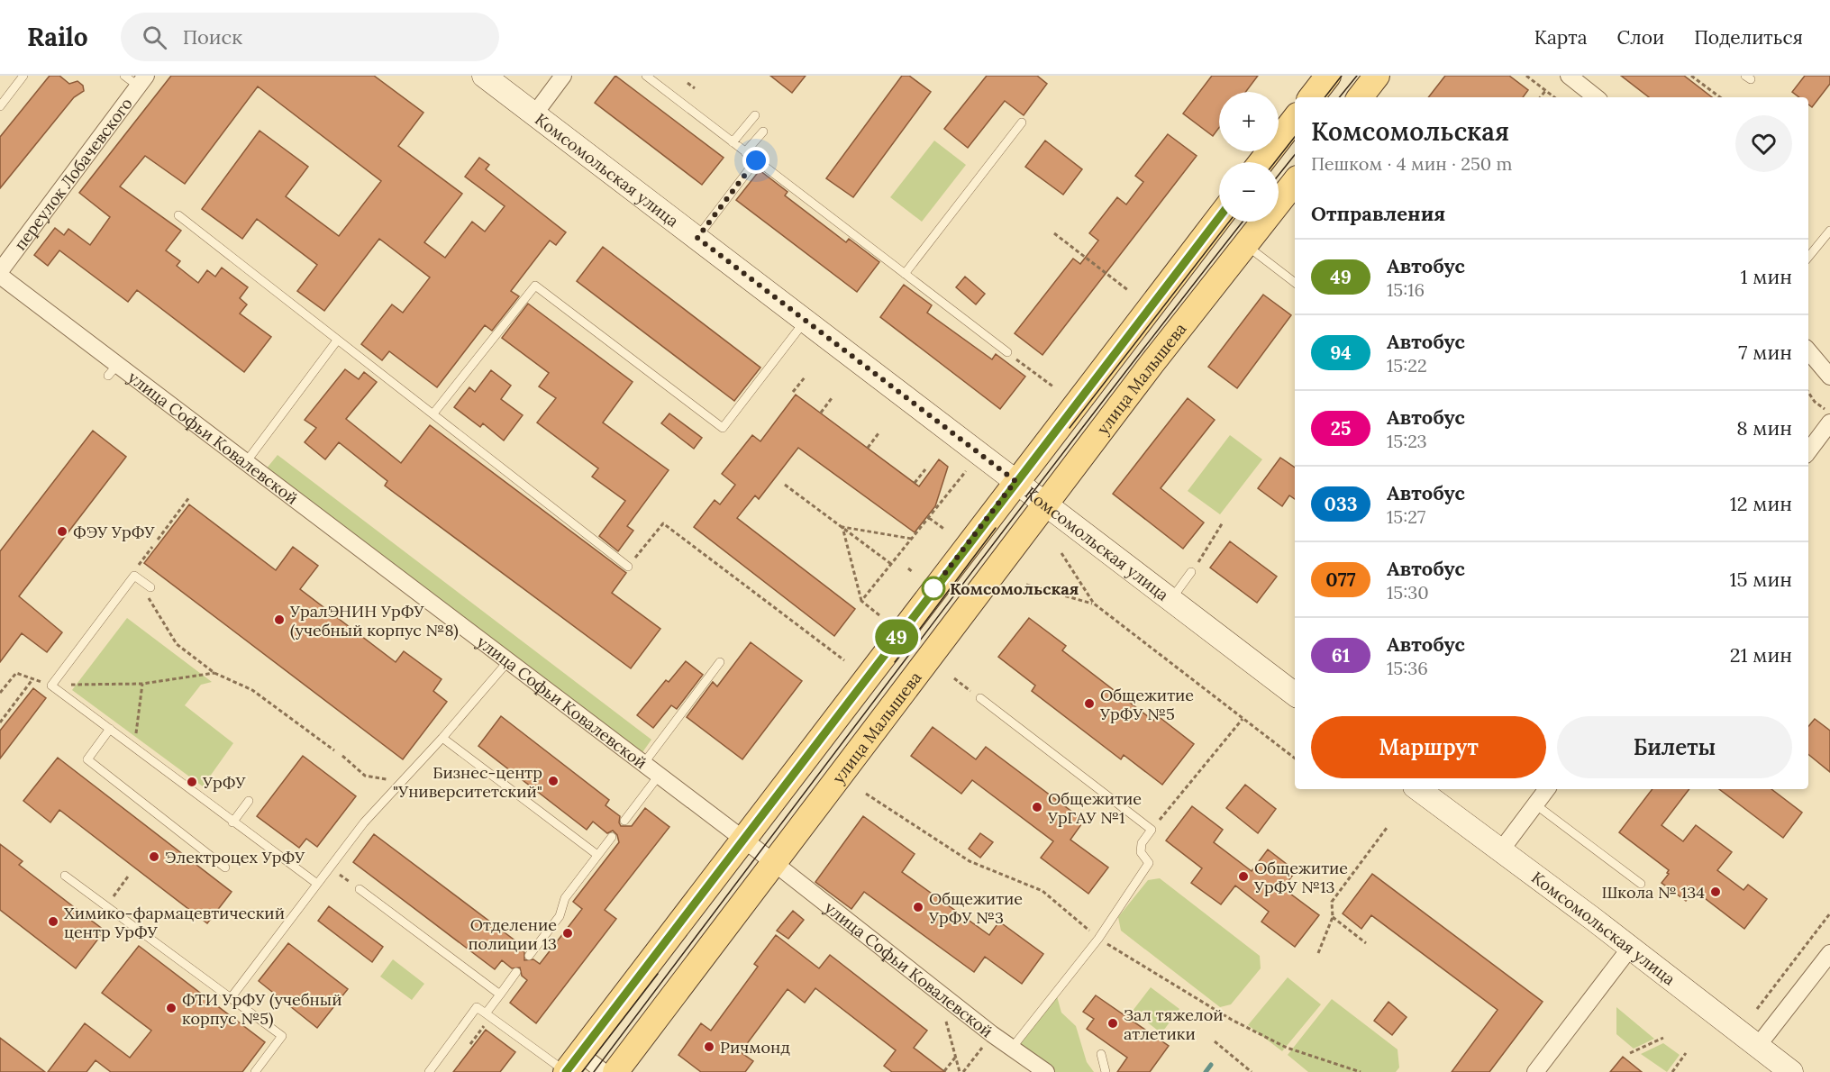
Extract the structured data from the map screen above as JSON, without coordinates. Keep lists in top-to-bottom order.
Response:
{
  "streets": {
    "main road": ["Комсомольская улица", "улица Малышева"],
    "street": ["переулок Лобачевского", "улица Софьи Ковалевской"]
  },
  "crossings": [
    ["Комсомольская улица", "улица Малышева"],
    ["улица Малышева", "улица Софьи Ковалевской"]
  ],
  "places": [
    "ФЭУ УрФУ",
    "Комсомольская",
    "УралЭНИН УрФУ (учебный корпус №8)",
    "Общежитие УрФУ №5",
    "Бизнес-центр \"Университетский\"",
    "УрФУ",
    "Общежитие УрГАУ №1",
    "Электроцех УрФУ",
    "Общежитие УрФУ №13",
    "Школа № 134",
    "Общежитие УрФУ №3",
    "Химико-фармацевтический центр УрФУ",
    "Отделение полиции 13",
    "ФТИ УрФУ (учебный корпус №5)",
    "Зал тяжелой атлетики",
    "Ричмонд"
  ],
  "lines": ["bus line 49"],
  "page": {
    "header": "Railo",
    "search": "Поиск",
    "nav": ["Карта", "Слои", "Поделиться"],
    "on_map": "49",
    "map_buttons": ["+", "−"],
    "heading": [
      ["Комсомольская", "Пешком · 4 мин · 250 m"],
      "Отправления"
    ],
    "list": [
      {
        "mark": "49",
        "name": "Автобус",
        "note": "15:16",
        "value": "1 мин"
      },
      {
        "mark": "94",
        "name": "Автобус",
        "note": "15:22",
        "value": "7 мин"
      },
      {
        "mark": "25",
        "name": "Автобус",
        "note": "15:23",
        "value": "8 мин"
      },
      {
        "mark": "033",
        "name": "Автобус",
        "note": "15:27",
        "value": "12 мин"
      },
      {
        "mark": "077",
        "name": "Автобус",
        "note": "15:30",
        "value": "15 мин"
      },
      {
        "mark": "61",
        "name": "Автобус",
        "note": "15:36",
        "value": "21 мин"
      }
    ],
    "buttons": ["Маршрут", "Билеты"]
  }
}
